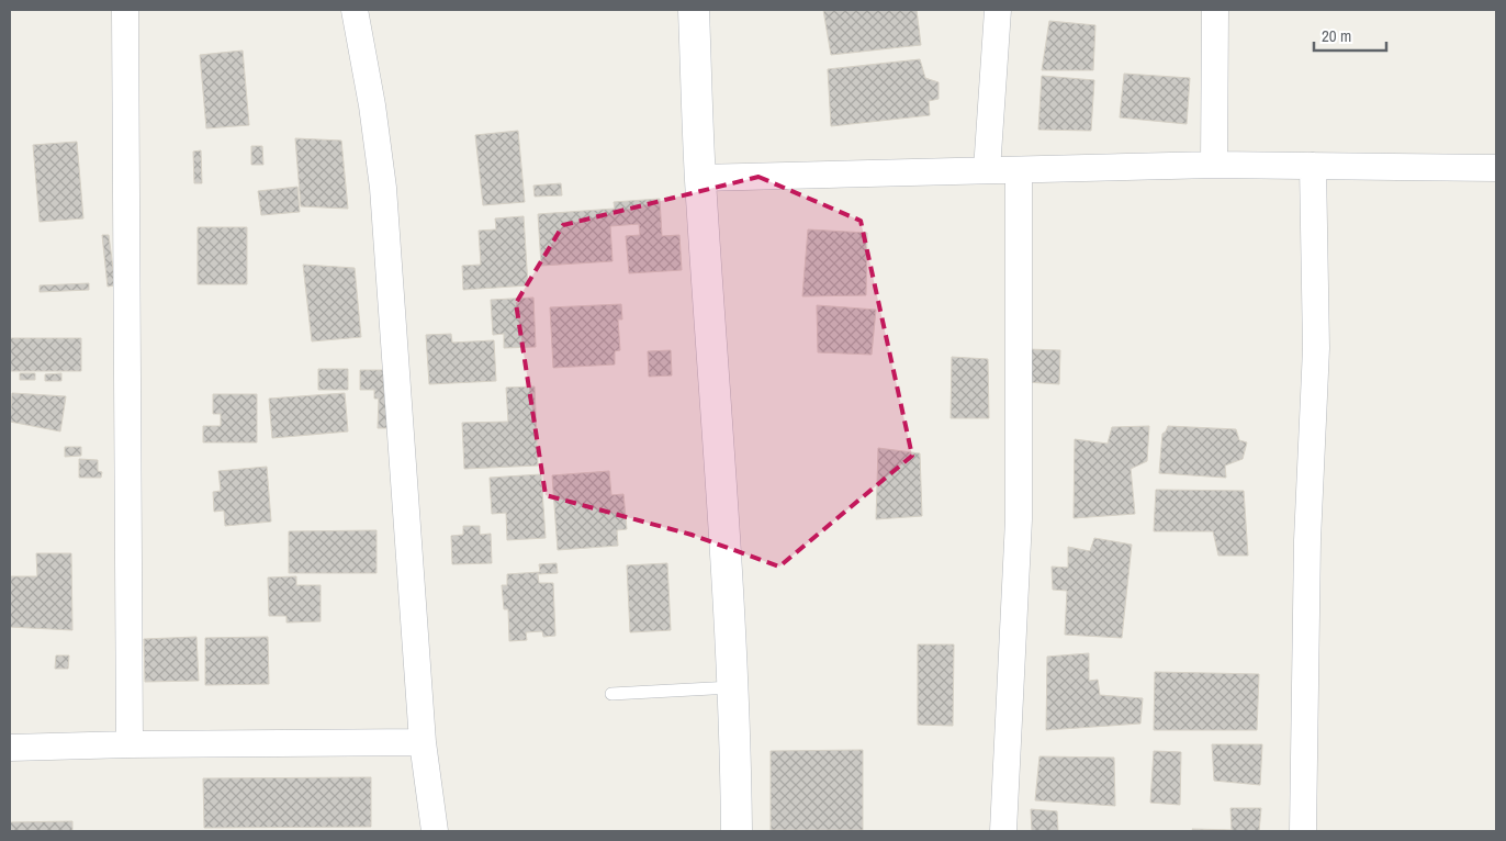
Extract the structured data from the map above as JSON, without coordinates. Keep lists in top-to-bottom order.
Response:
{
  "scale_bar": "20 m"
}
